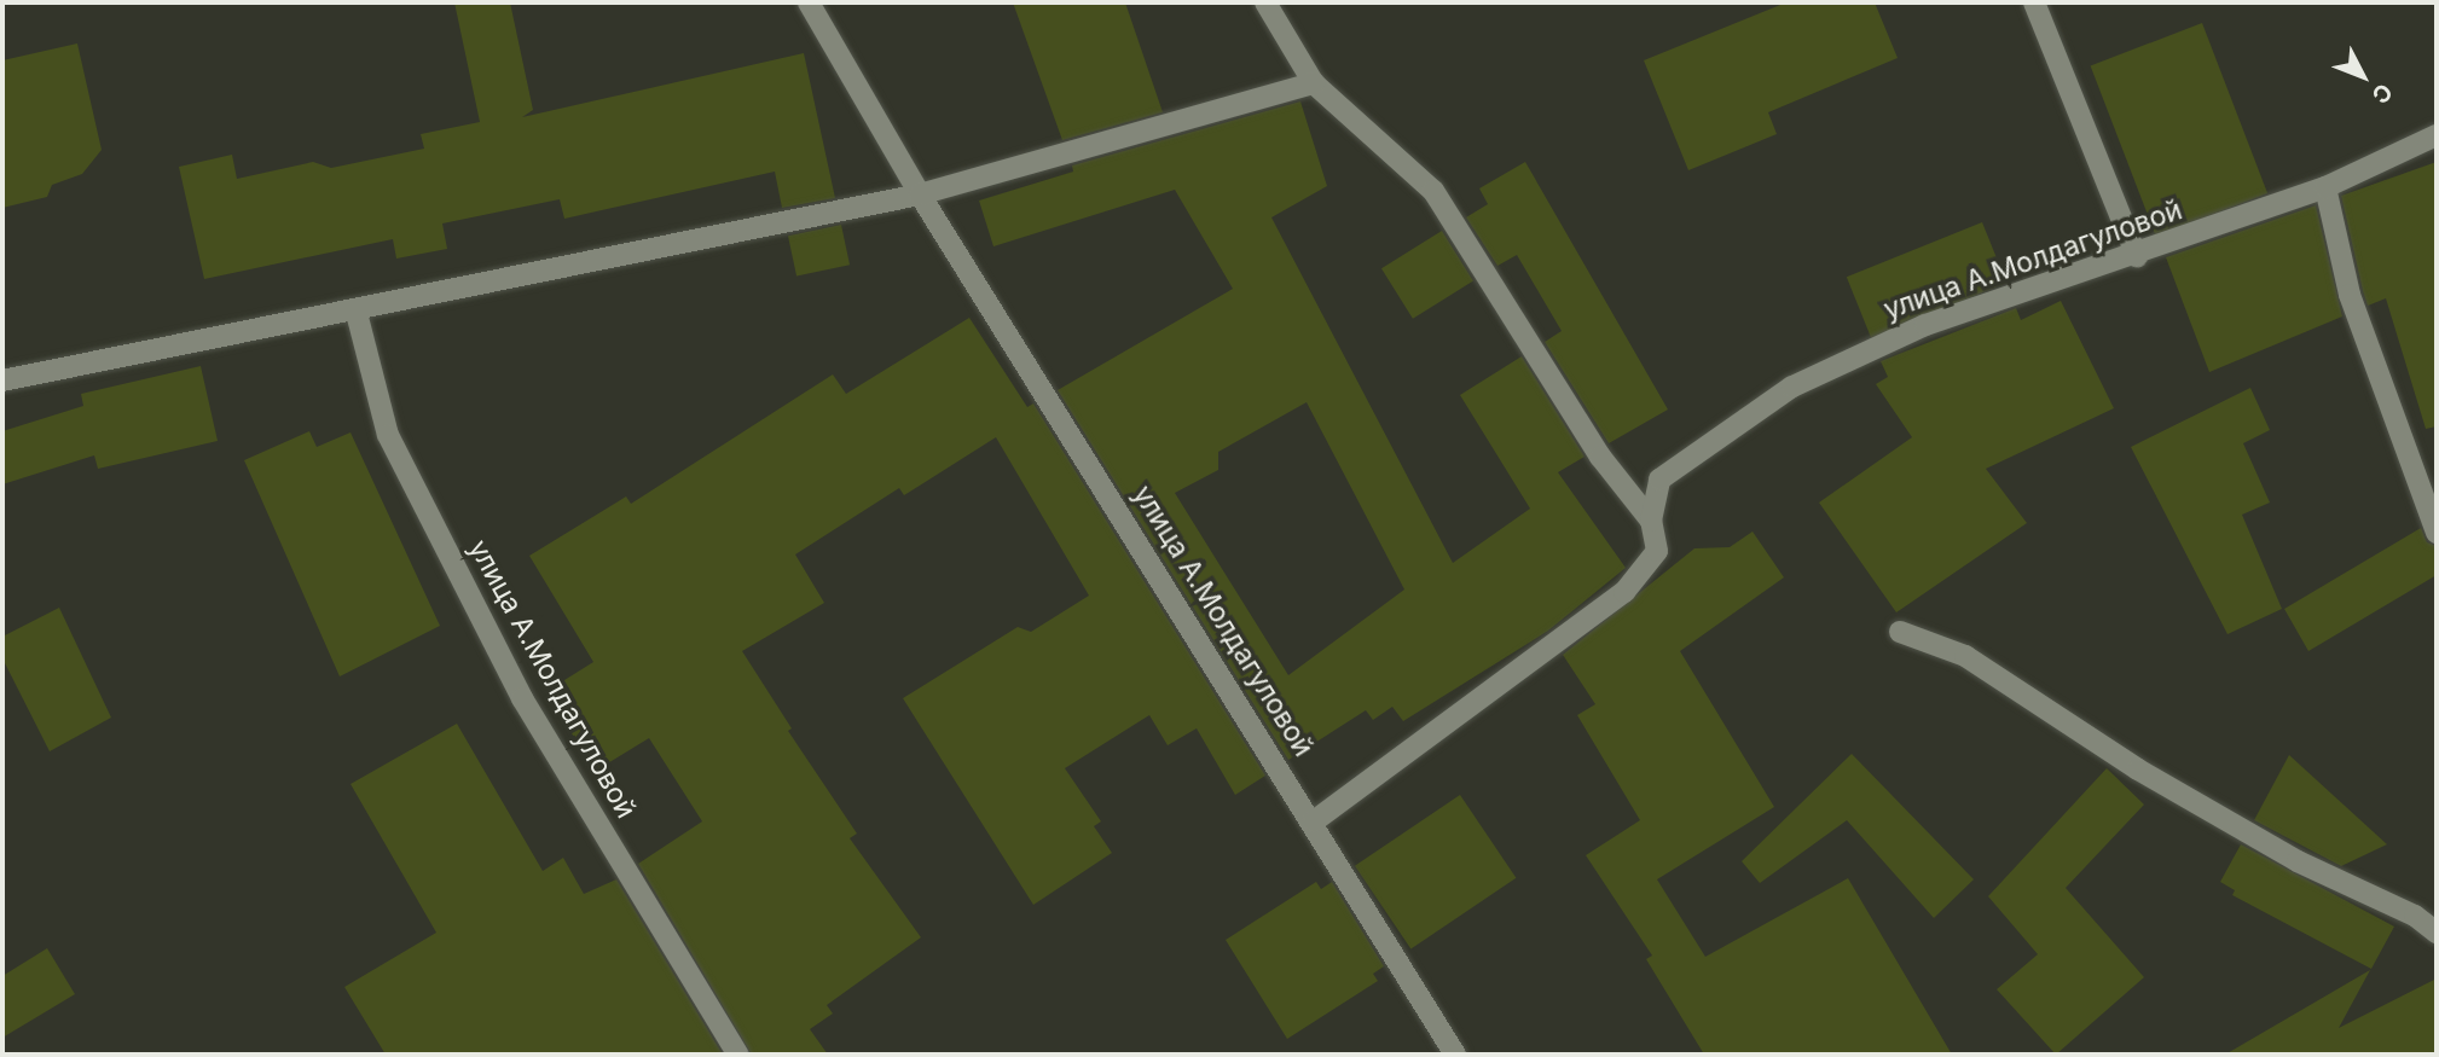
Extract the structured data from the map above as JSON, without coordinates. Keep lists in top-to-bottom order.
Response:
{
  "streets": {
    "street": ["улица А.Молдагуловой"]
  },
  "north": "bottom right"
}
